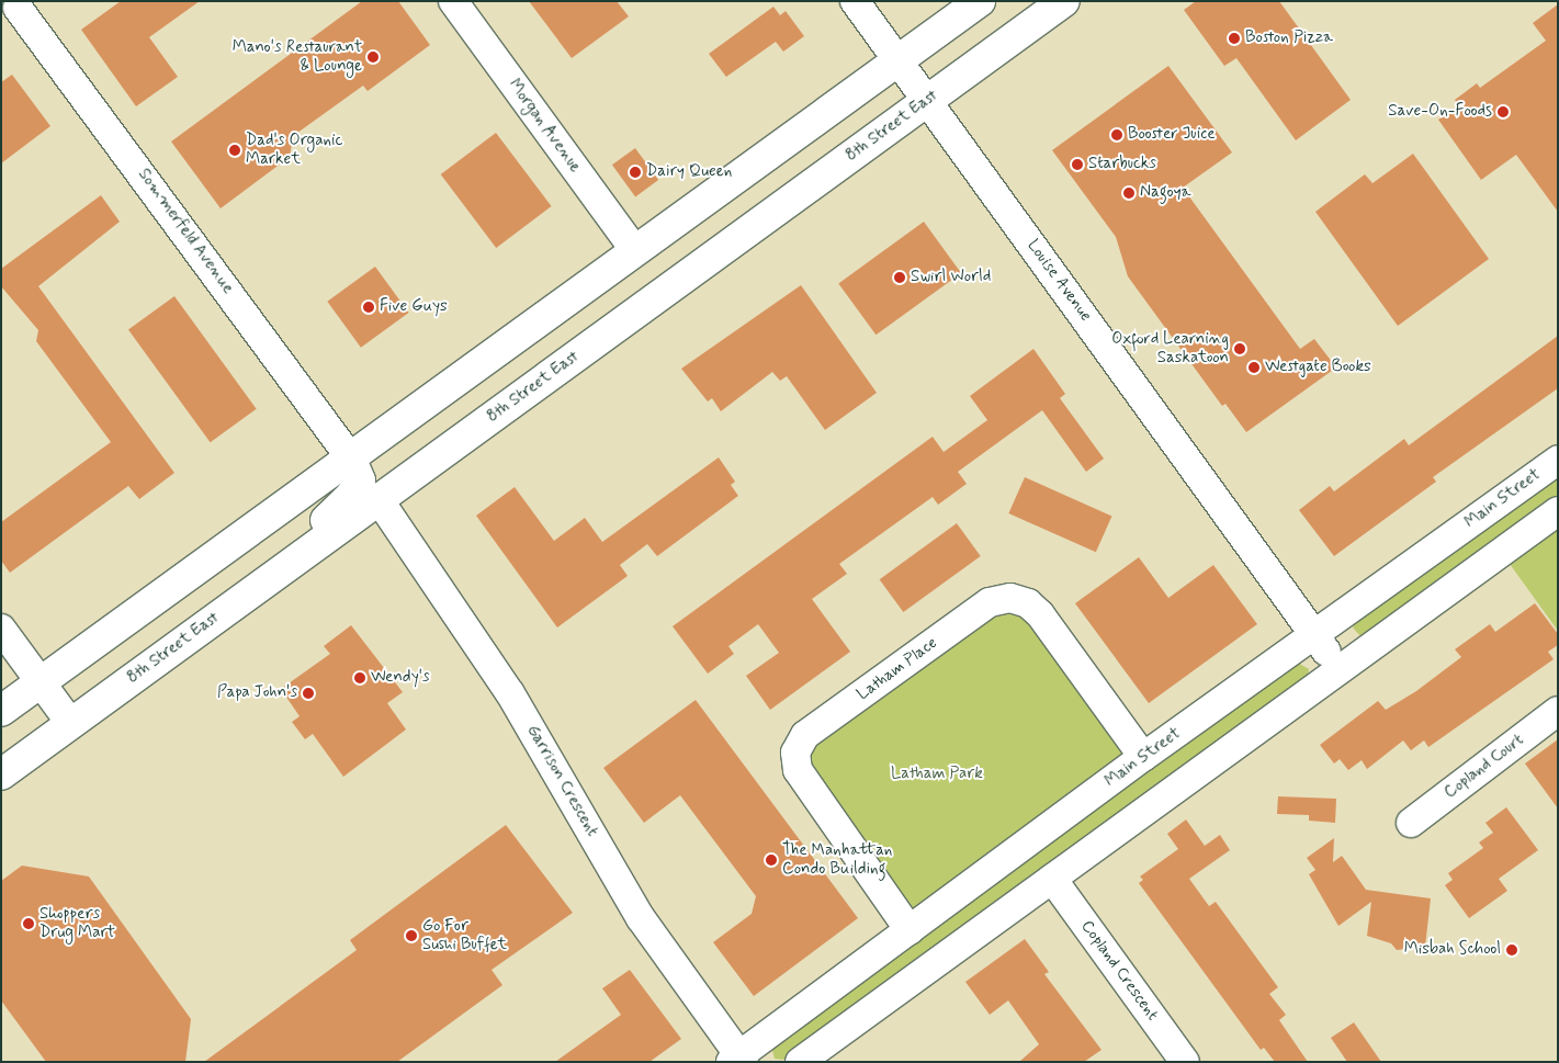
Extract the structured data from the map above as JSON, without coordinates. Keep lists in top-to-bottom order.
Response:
{
  "streets": {
    "main road": ["8th Street East"],
    "street": [
      "Morgan Avenue",
      "Sommerfeld Avenue",
      "Louise Avenue",
      "Main Street",
      "Latham Place",
      "Copland Court",
      "Garrison Crescent",
      "Copland Crescent"
    ]
  },
  "crossings": [
    ["8th Street East", "Louise Avenue"],
    ["8th Street East", "Garrison Crescent"],
    ["Louise Avenue", "Main Street"],
    ["Main Street", "Latham Place"],
    ["Main Street", "Garrison Crescent"]
  ],
  "parks": ["Latham Park"],
  "places": [
    "Boston Pizza",
    "Mano's Restaurant & Lounge",
    "Save-On-Foods",
    "Booster Juice",
    "Dad's Organic Market",
    "Starbucks",
    "Dairy Queen",
    "Nagoya",
    "Swirl World",
    "Five Guys",
    "Oxford Learning Saskatoon",
    "Westgate Books",
    "Wendy's",
    "Papa John's",
    "The Manhattan Condo Building",
    "Shoppers Drug Mart",
    "Go For Sushi Buffet",
    "Misbah School"
  ]
}
